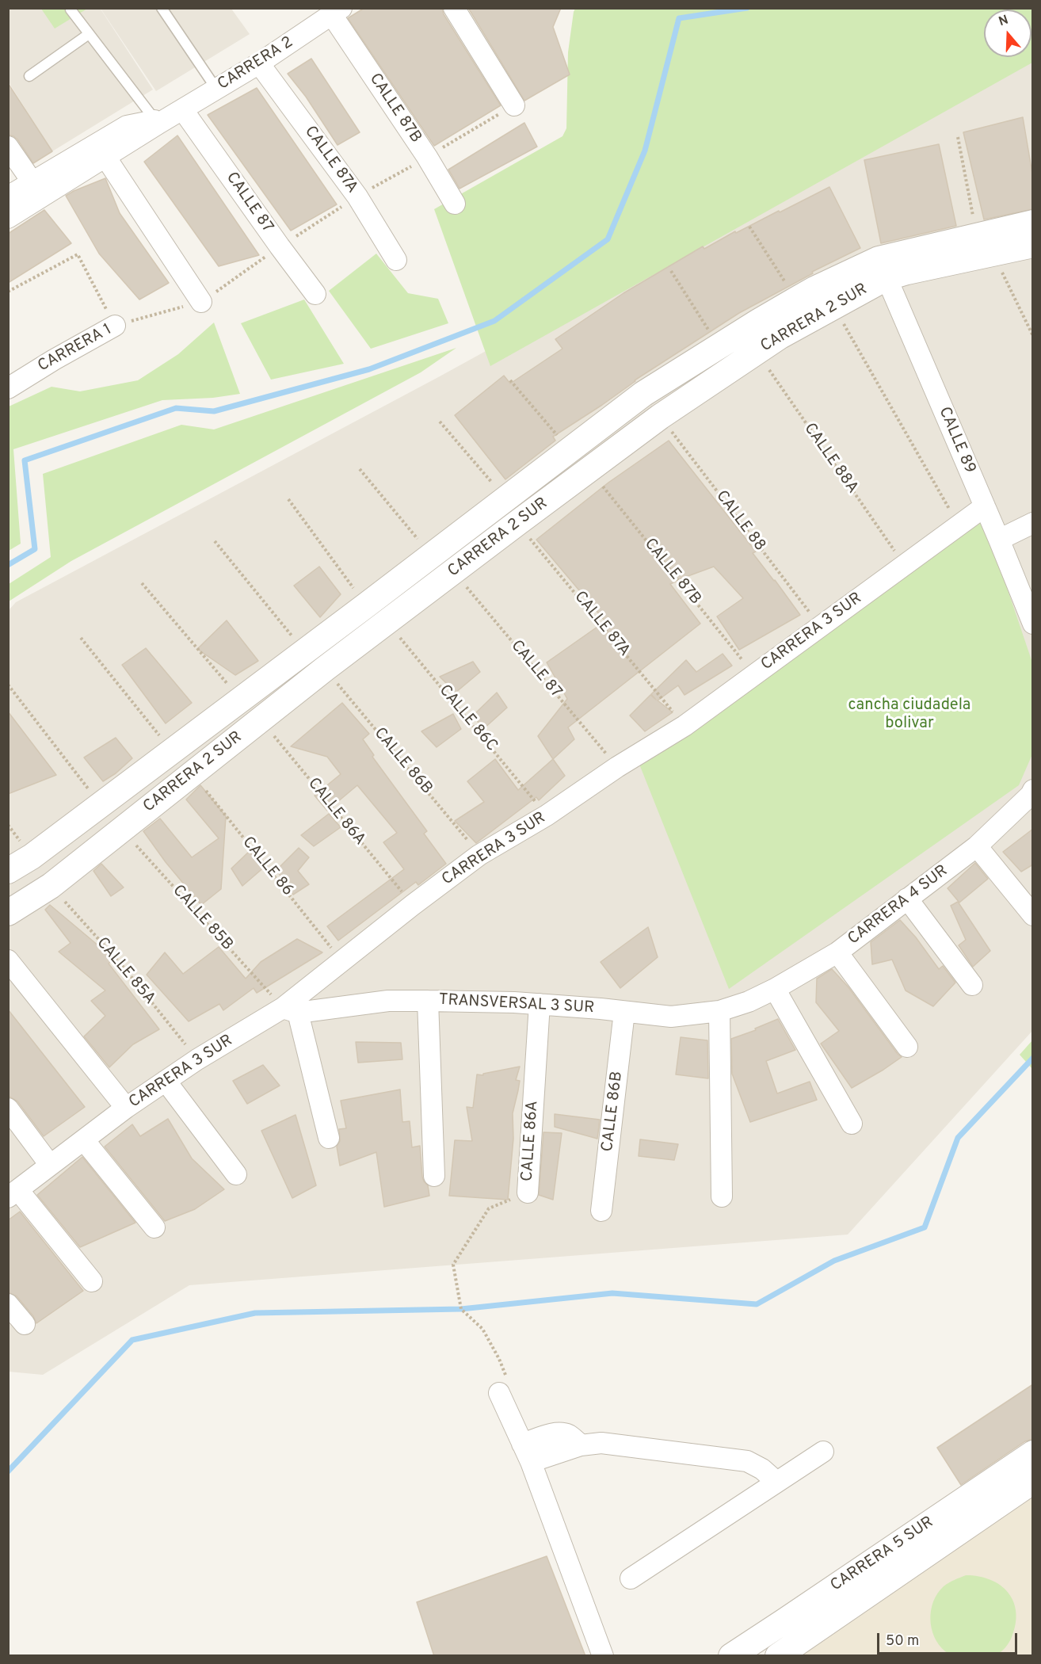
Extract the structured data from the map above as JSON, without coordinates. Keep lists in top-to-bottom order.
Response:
{
  "streets": {
    "street": [
      "CARRERA 2",
      "CALLE 87B",
      "CALLE 87A",
      "CALLE 87",
      "CARRERA 2 SUR",
      "CARRERA 1",
      "CALLE 89",
      "CARRERA 3 SUR",
      "CALLE 86B",
      "CALLE 86A",
      "CARRERA 4 SUR",
      "TRANSVERSAL 3 SUR",
      "CARRERA 5 SUR"
    ],
    "path": [
      "CALLE 88A",
      "CALLE 88",
      "CALLE 86C",
      "CALLE 86",
      "CALLE 85B",
      "CALLE 85A"
    ]
  },
  "crossings": [
    ["CARRERA 2", "CALLE 87B"],
    ["CARRERA 2", "CALLE 87A"],
    ["CARRERA 2", "CALLE 87"],
    ["CALLE 87B", "CARRERA 2 SUR"],
    ["CALLE 87B", "CARRERA 3 SUR"],
    ["CALLE 87A", "CARRERA 2 SUR"],
    ["CALLE 87A", "CARRERA 3 SUR"],
    ["CALLE 87", "CARRERA 2 SUR"],
    ["CALLE 87", "CARRERA 3 SUR"],
    ["CARRERA 2 SUR", "CALLE 89"],
    ["CARRERA 2 SUR", "CALLE 88A"],
    ["CARRERA 2 SUR", "CALLE 88"],
    ["CARRERA 2 SUR", "CALLE 86C"],
    ["CARRERA 2 SUR", "CALLE 86B"],
    ["CARRERA 2 SUR", "CALLE 86A"],
    ["CARRERA 2 SUR", "CALLE 86"],
    ["CARRERA 2 SUR", "CALLE 85B"],
    ["CARRERA 2 SUR", "CALLE 85A"],
    ["CALLE 89", "CARRERA 3 SUR"],
    ["CALLE 88A", "CARRERA 3 SUR"],
    ["CALLE 88", "CARRERA 3 SUR"],
    ["CARRERA 3 SUR", "CALLE 86C"],
    ["CARRERA 3 SUR", "CALLE 86B"],
    ["CARRERA 3 SUR", "CALLE 86A"],
    ["CARRERA 3 SUR", "CALLE 86"],
    ["CARRERA 3 SUR", "CALLE 85B"],
    ["CARRERA 3 SUR", "CALLE 85A"],
    ["CARRERA 3 SUR", "TRANSVERSAL 3 SUR"],
    ["CALLE 86B", "TRANSVERSAL 3 SUR"],
    ["CALLE 86A", "TRANSVERSAL 3 SUR"],
    ["CARRERA 4 SUR", "TRANSVERSAL 3 SUR"],
    ["CALLE 85B", "TRANSVERSAL 3 SUR"]
  ],
  "parks": ["cancha ciudadela bolivar"],
  "scale_bar": "50 m",
  "north": "top"
}
